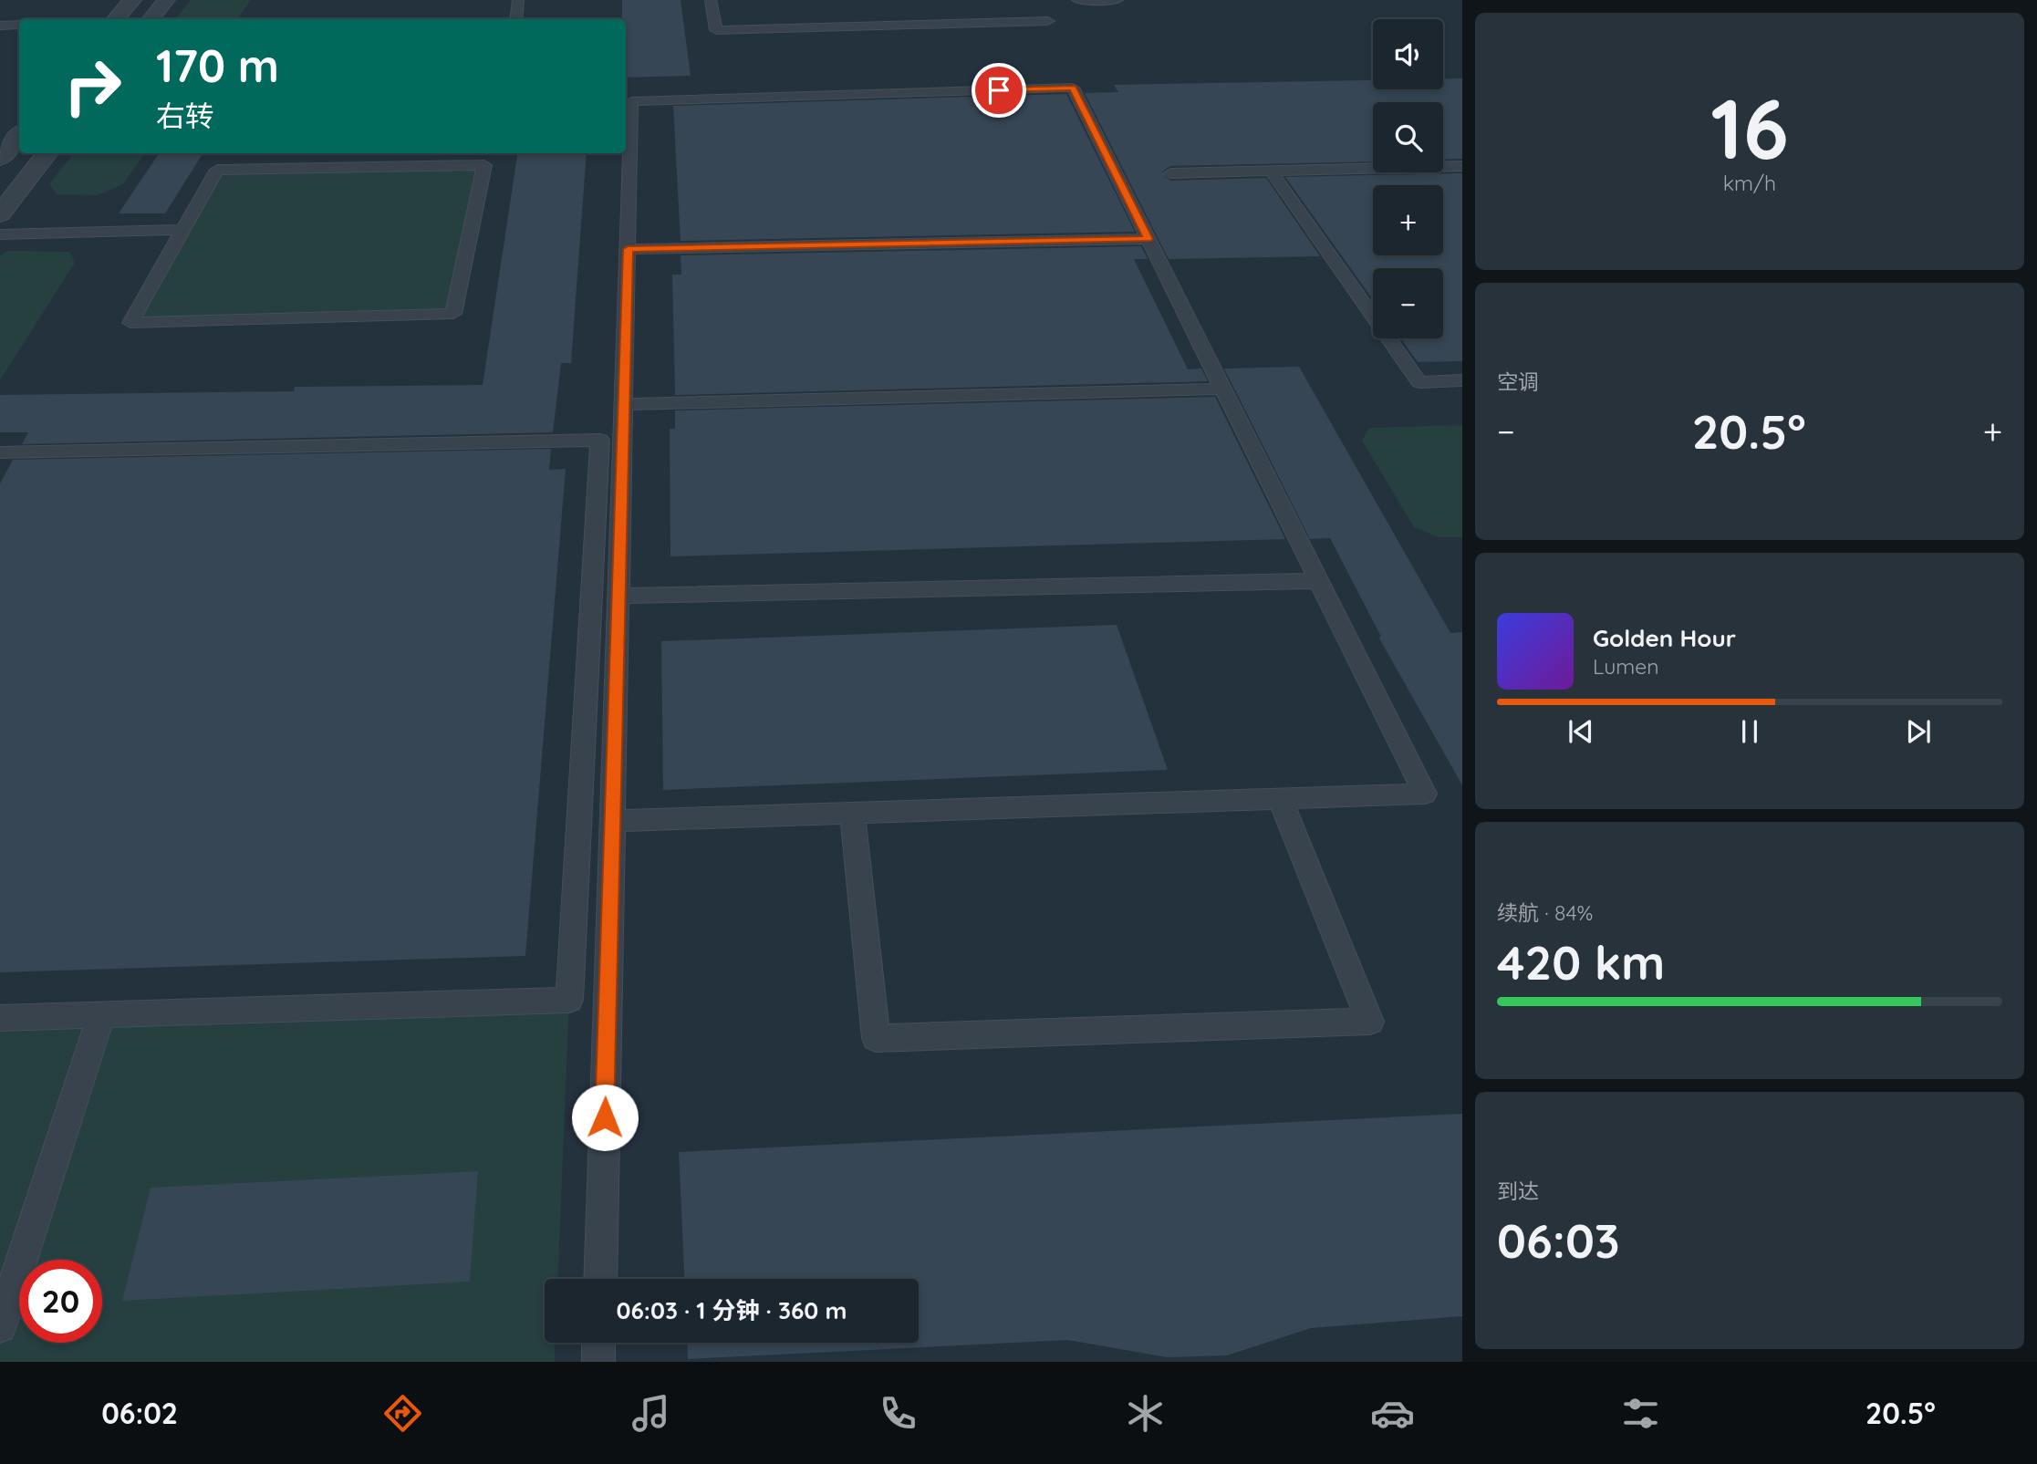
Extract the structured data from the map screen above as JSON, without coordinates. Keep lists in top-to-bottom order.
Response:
{
  "page": {
    "tile": [
      ["16", "km/h"],
      "空调",
      ["续航 · 84%", "420 km"],
      ["到达", "06:03"]
    ],
    "map_buttons": ["+", "−"],
    "turn": ["170 m", "右转"],
    "heat": ["−", "20.5°", "+"],
    "song": ["Golden Hour", "Lumen"],
    "limit": "20",
    "trip": "06:03 · 1 分钟 · 360 m",
    "tabs": ["06:02", "20.5°"]
  }
}
